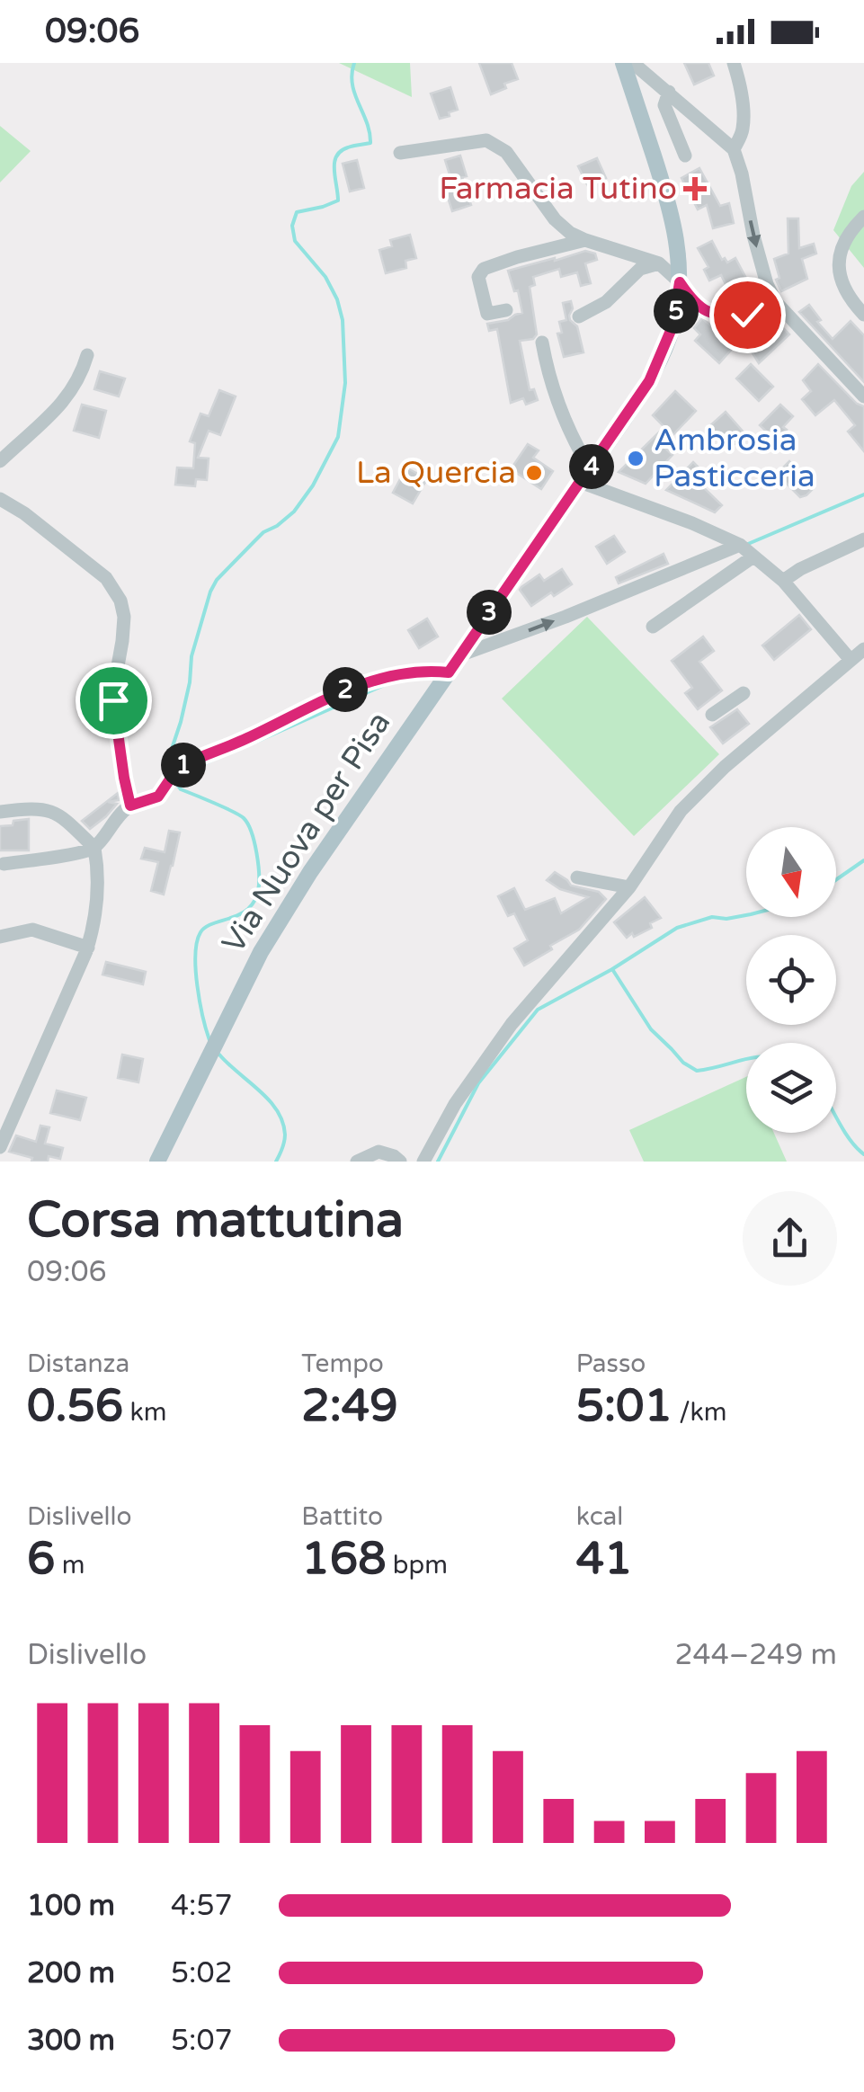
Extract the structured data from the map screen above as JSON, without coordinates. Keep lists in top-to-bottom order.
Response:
{
  "streets": {
    "main road": ["Via Nuova per Pisa"]
  },
  "places": {
    "health": ["Farmacia Tutino"],
    "other": ["Ambrosia Pasticceria", "La Quercia"]
  },
  "north": "bottom",
  "page": {
    "status": "09:06",
    "pins": [
      "5",
      "4",
      "3",
      "2",
      "1"
    ],
    "heading": ["Corsa mattutina", "09:06"],
    "stats": [
      ["Distanza", "0.56 km"],
      ["Tempo", "2:49"],
      ["Passo", "5:01 /km"],
      ["Dislivello", "6 m"],
      ["Battito", "168 bpm"],
      ["kcal", "41"]
    ],
    "chart": ["Dislivello", "244–249 m"],
    "list": [
      {
        "name": "100 m",
        "note": "4:57"
      },
      {
        "name": "200 m",
        "note": "5:02"
      },
      {
        "name": "300 m",
        "note": "5:07"
      }
    ]
  }
}
